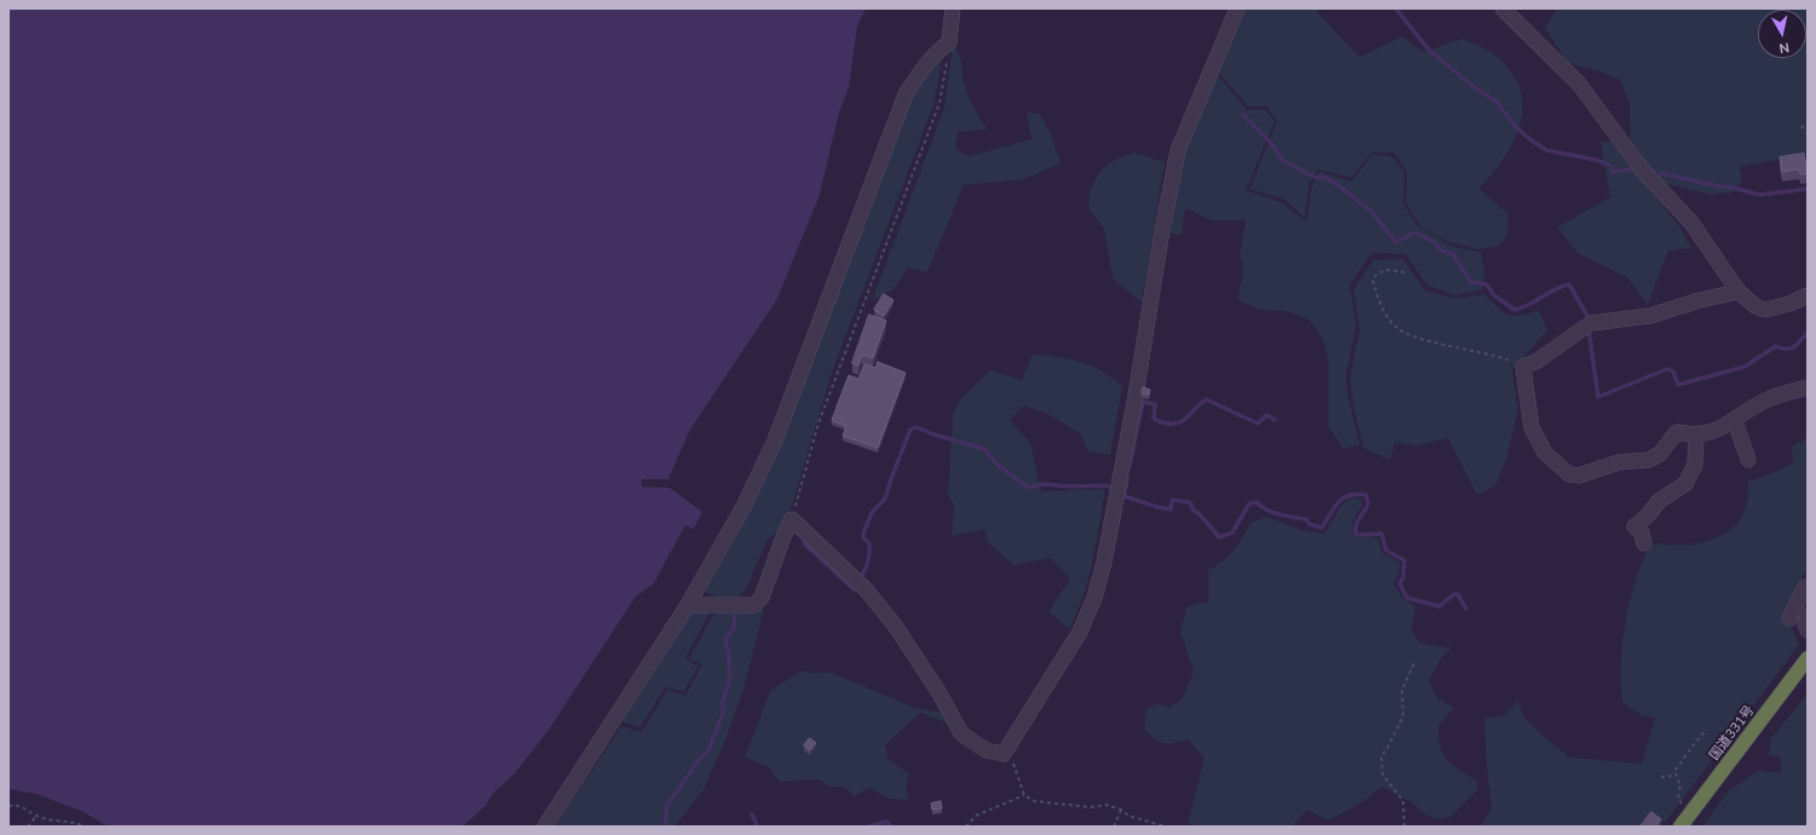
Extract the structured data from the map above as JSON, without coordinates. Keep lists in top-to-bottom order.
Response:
{
  "streets": {
    "highway": ["国道331号"]
  },
  "north": "bottom"
}
